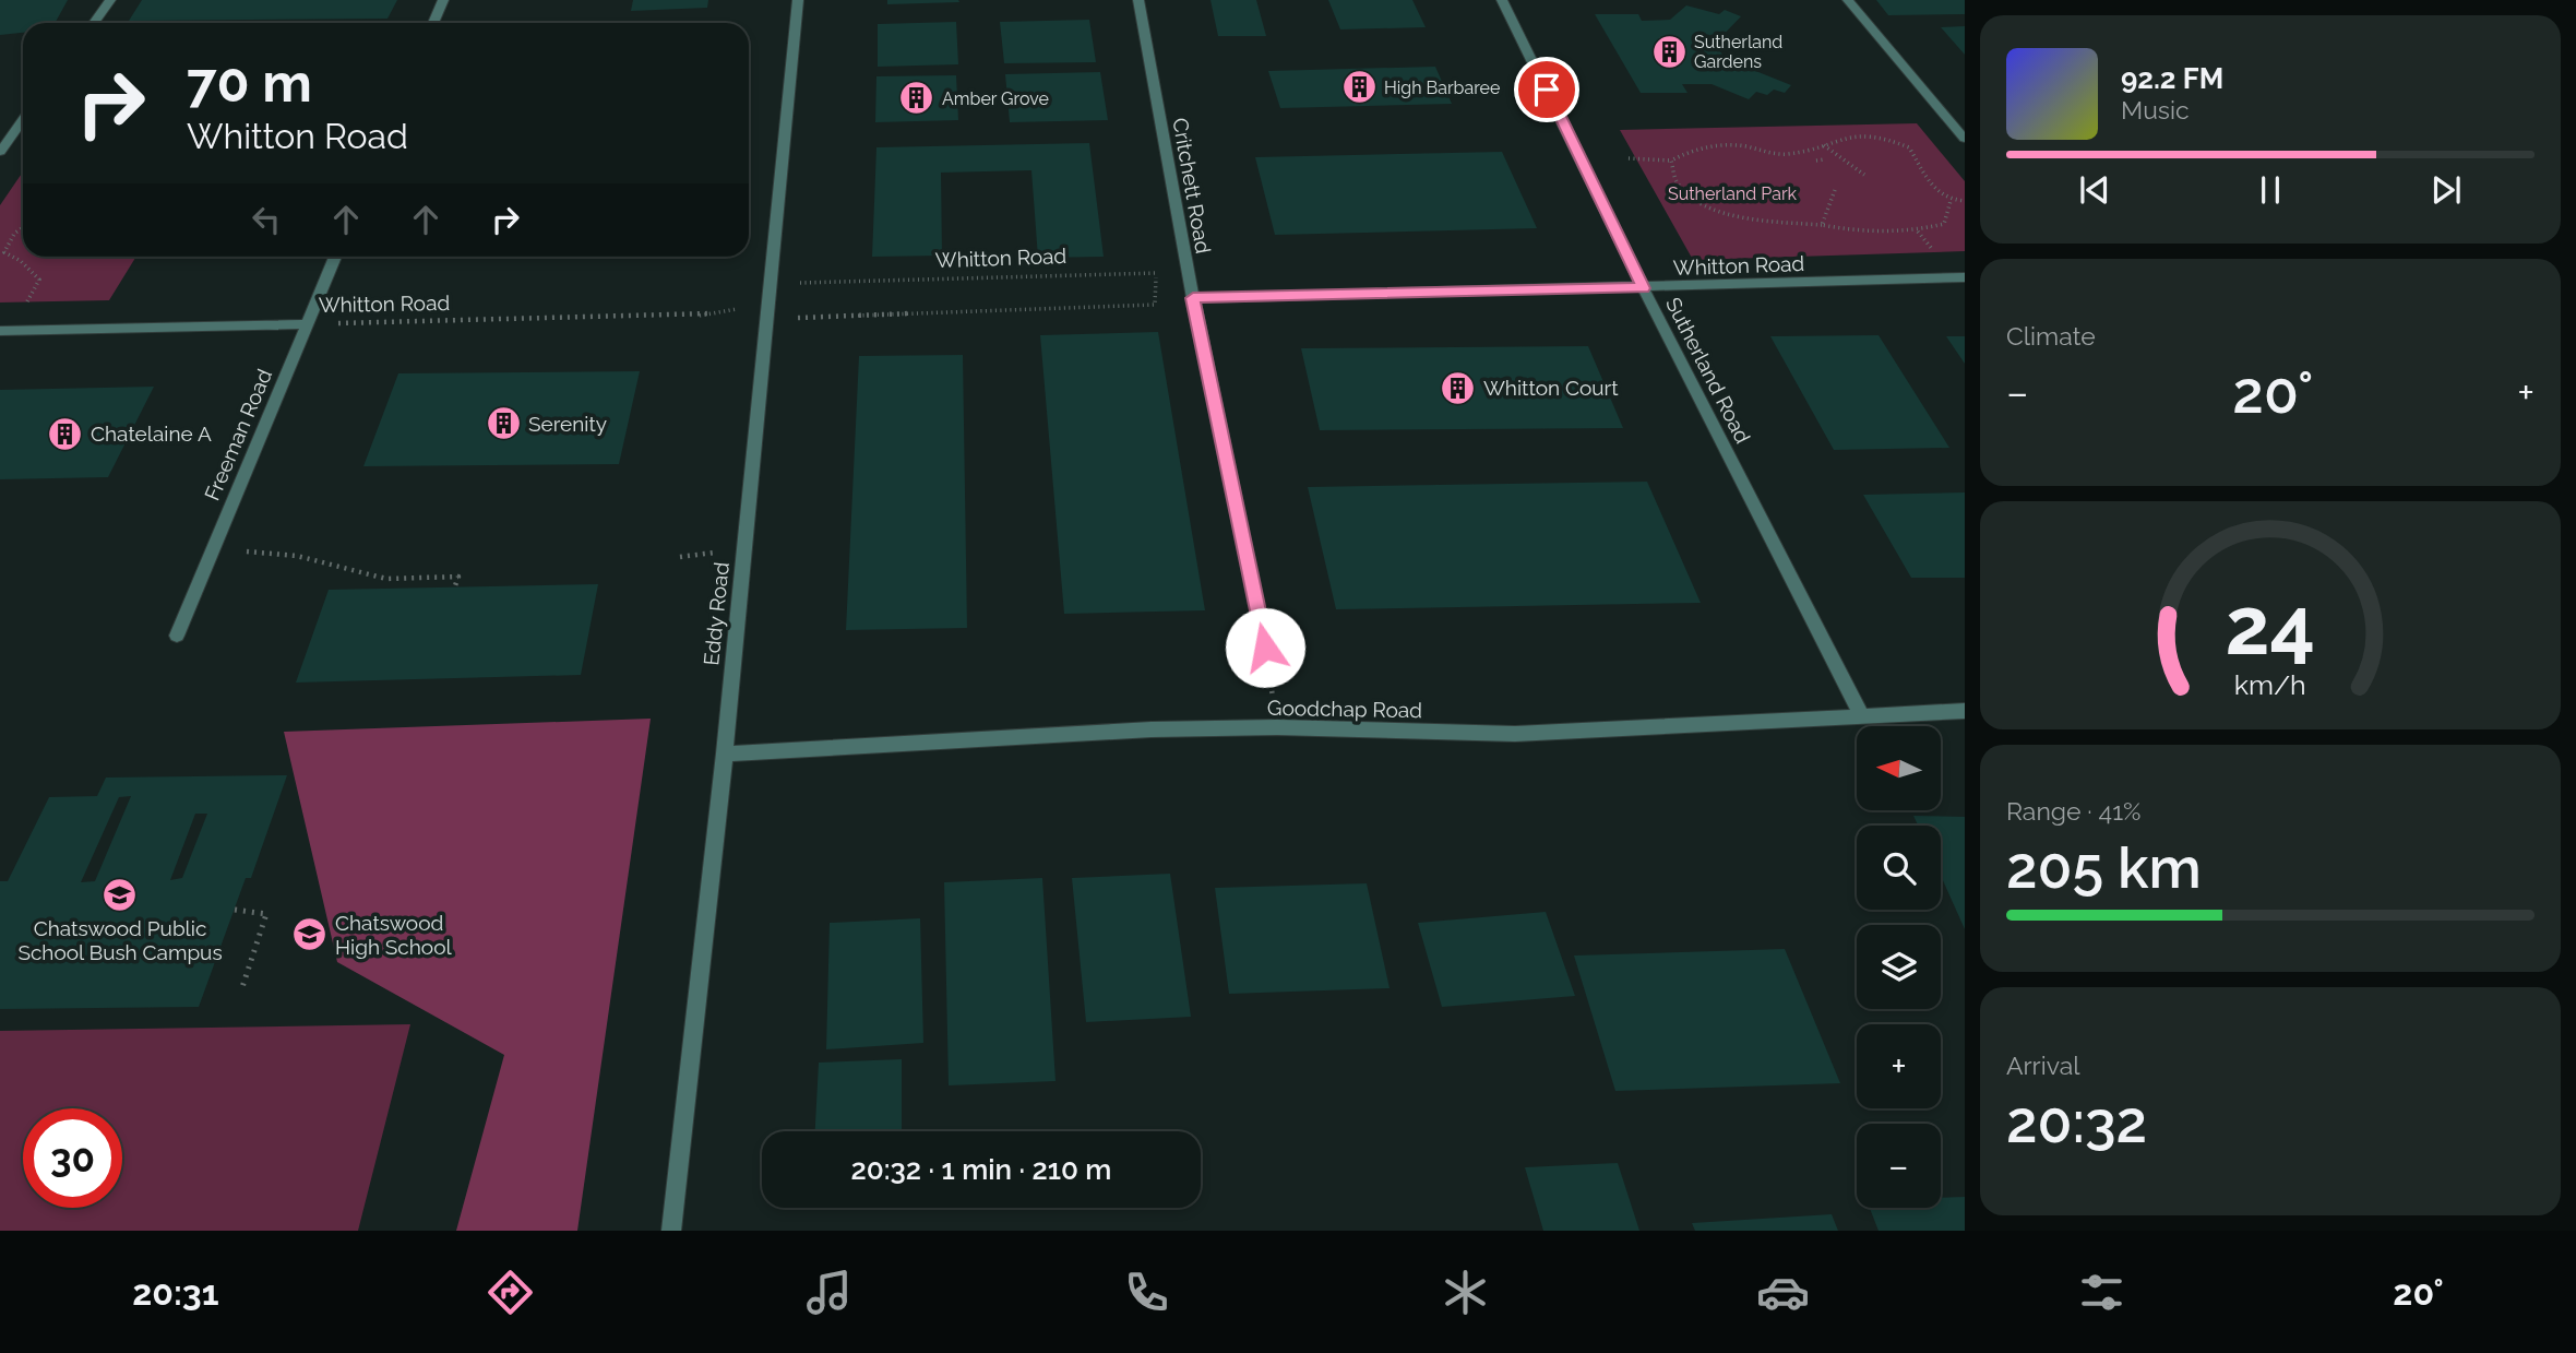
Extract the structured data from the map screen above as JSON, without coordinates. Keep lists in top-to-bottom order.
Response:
{
  "streets": {
    "street": [
      "Critchett Road",
      "Whitton Road",
      "Sutherland Road",
      "Freeman Road",
      "Eddy Road",
      "Goodchap Road"
    ]
  },
  "crossings": [
    ["Critchett Road", "Whitton Road"],
    ["Whitton Road", "Sutherland Road"],
    ["Whitton Road", "Freeman Road"],
    ["Whitton Road", "Eddy Road"],
    ["Sutherland Road", "Goodchap Road"],
    ["Eddy Road", "Goodchap Road"]
  ],
  "parks": ["Sutherland Park"],
  "places": {
    "building": [
      "Sutherland Gardens",
      "High Barbaree",
      "Amber Grove",
      "Whitton Court",
      "Serenity",
      "Chatelaine A"
    ],
    "school or university": ["Chatswood Public School Bush Campus", "Chatswood High School"]
  },
  "north": "left",
  "page": {
    "turn": ["70 m", "Whitton Road"],
    "song": ["92.2 FM", "Music"],
    "tile": [
      "Climate",
      ["Range · 41%", "205 km"],
      ["Arrival", "20:32"]
    ],
    "heat": ["−", "20°", "+"],
    "map_buttons": ["+", "−"],
    "limit": "30",
    "trip": "20:32 · 1 min · 210 m",
    "tabs": ["20:31", "20°"],
    "gauge": ["24", "km/h"]
  }
}
